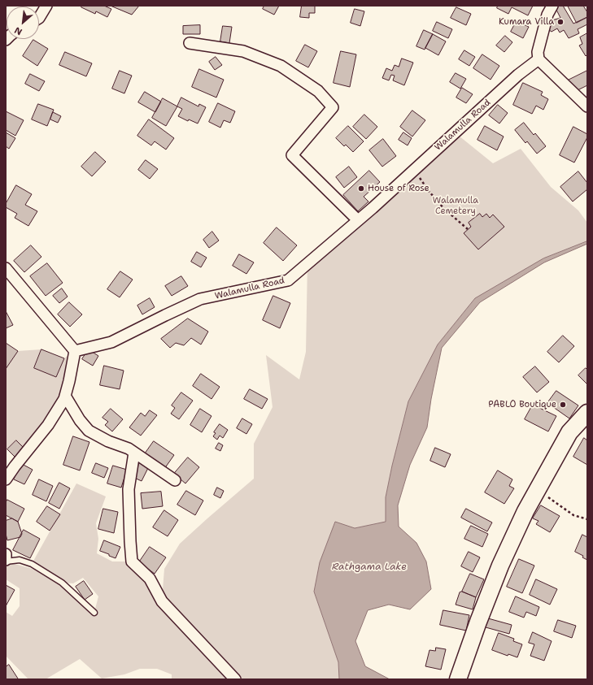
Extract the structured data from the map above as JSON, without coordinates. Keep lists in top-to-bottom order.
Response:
{
  "streets": {
    "street": ["Walamulla Road"]
  },
  "water": ["Rathgama Lake"],
  "parks": ["Walamulla Cemetery"],
  "places": ["Kumara Villa", "House of Rose", "PABLO Boutique"],
  "north": "bottom left"
}
